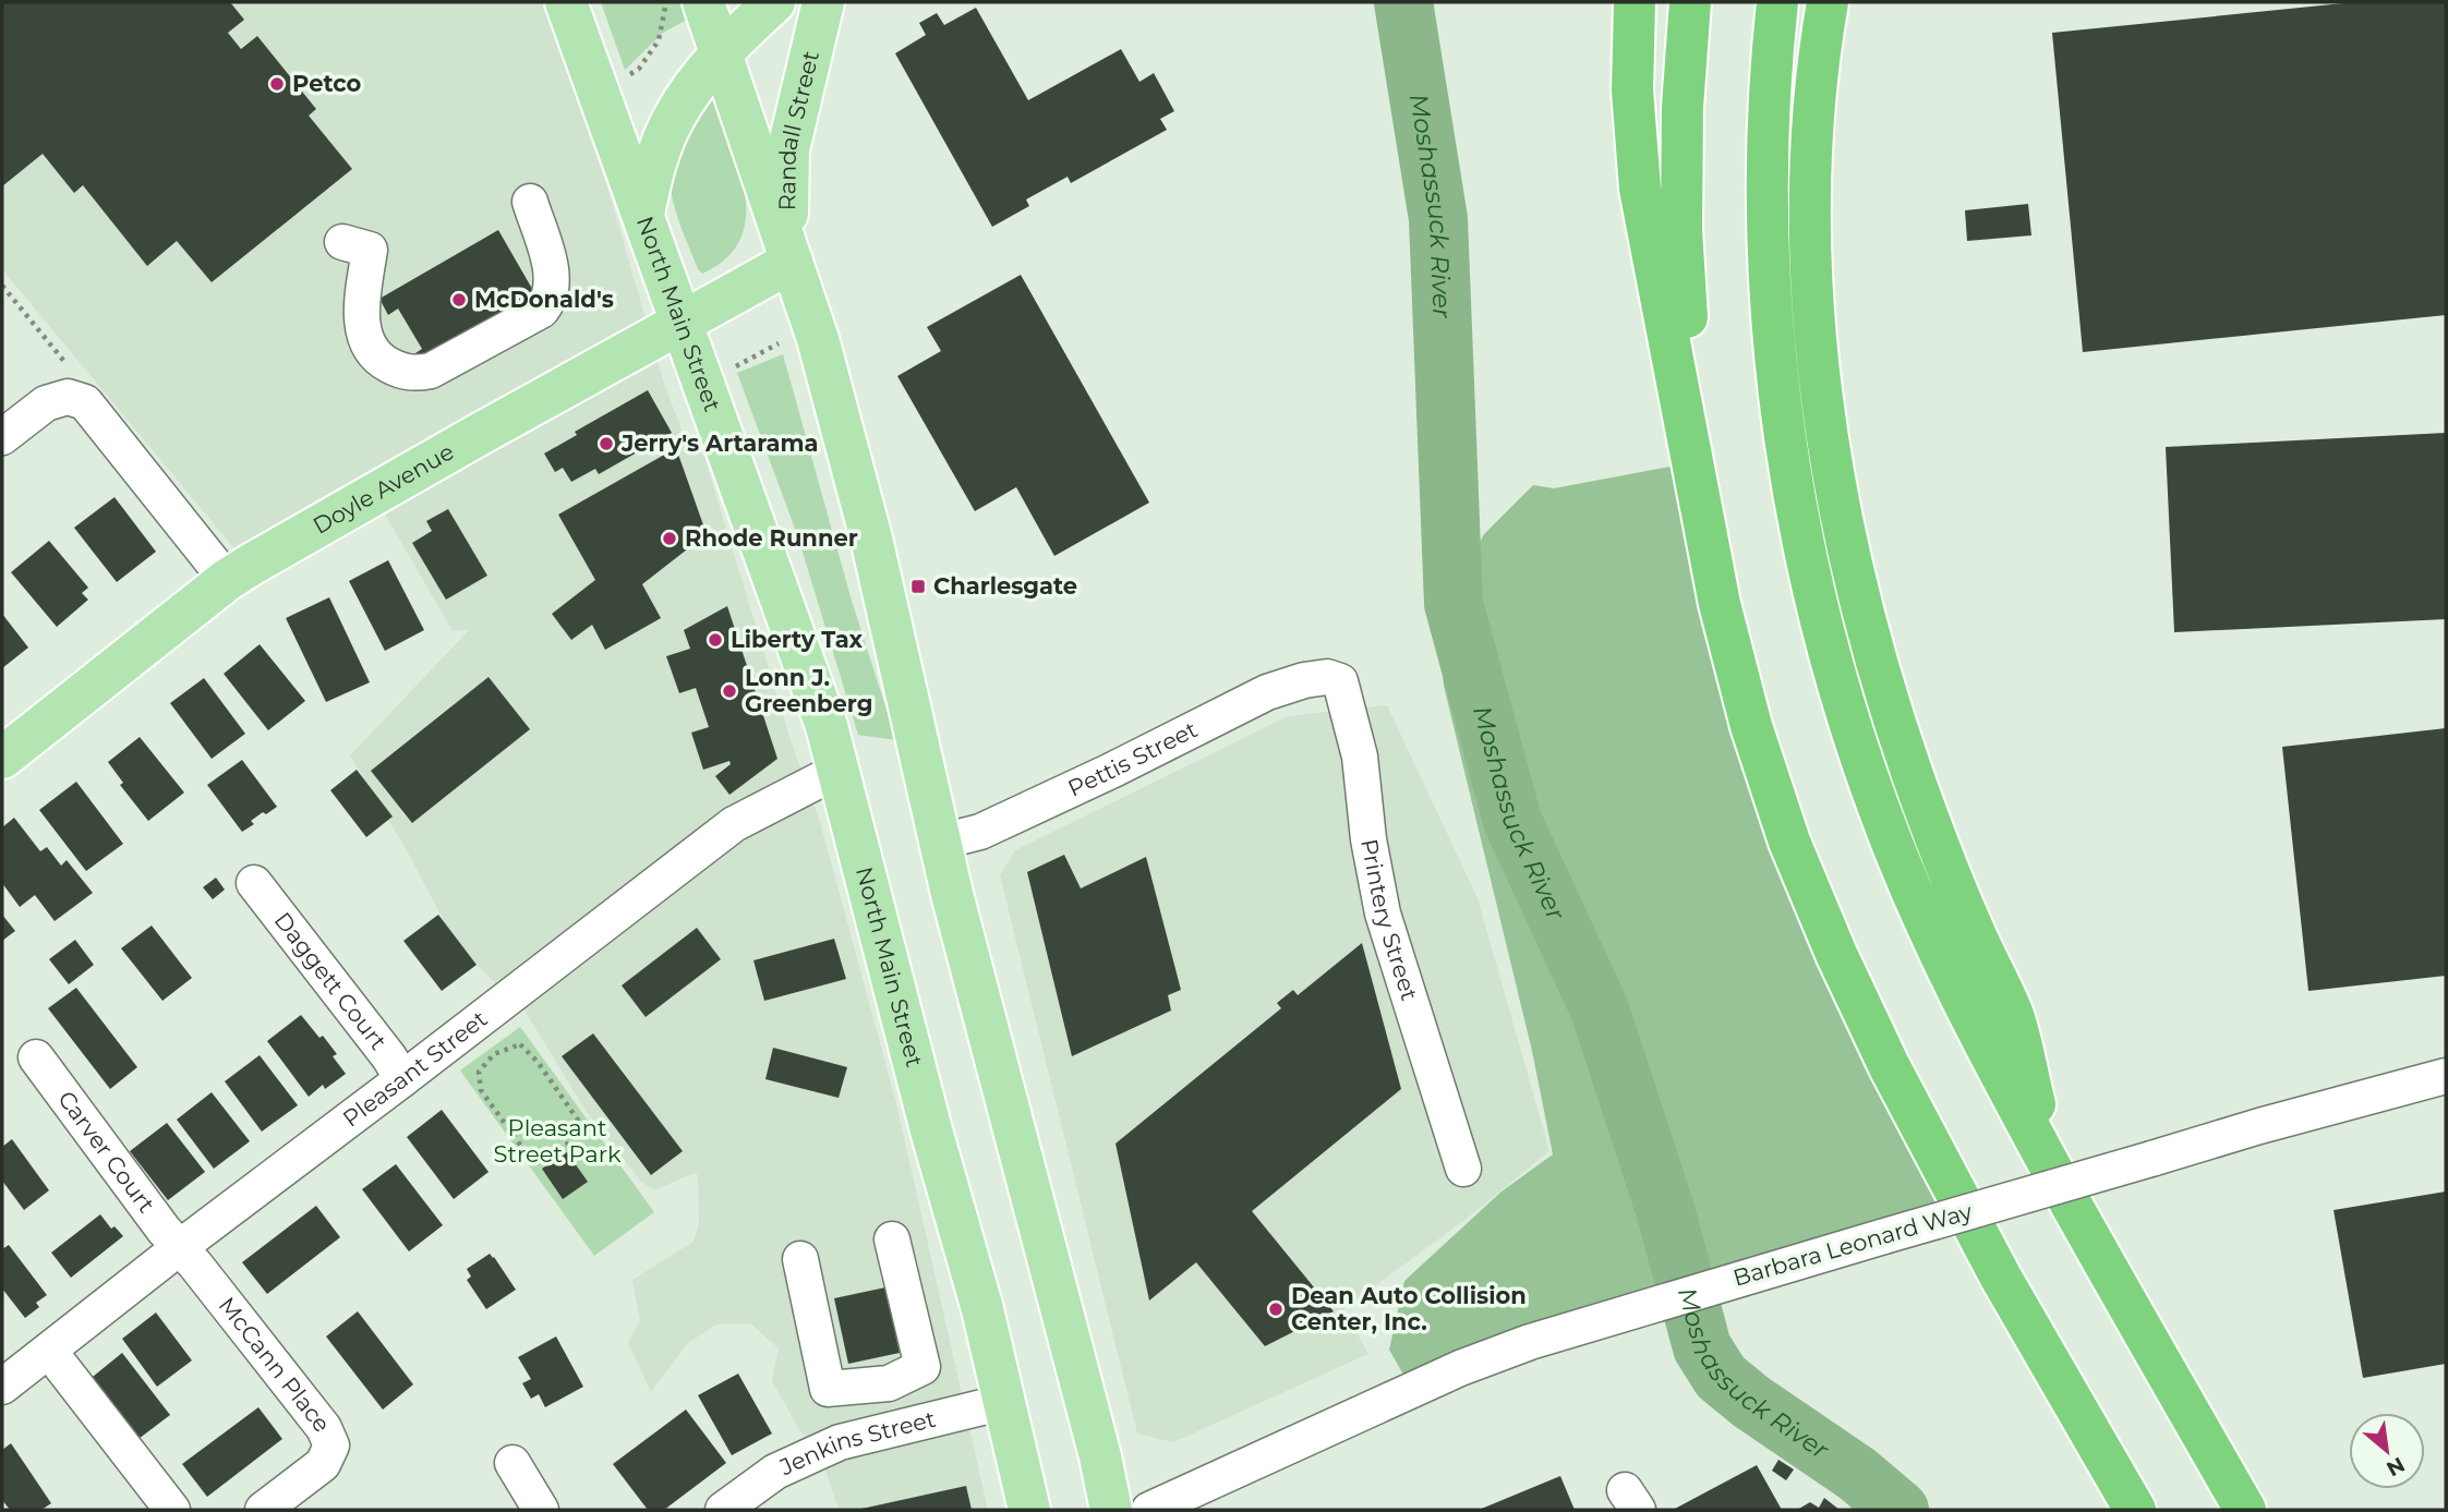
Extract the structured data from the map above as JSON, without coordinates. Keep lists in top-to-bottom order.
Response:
{
  "streets": {
    "main road": ["Randall Street", "North Main Street", "Doyle Avenue"],
    "street": [
      "Pettis Street",
      "Printery Street",
      "Daggett Court",
      "Pleasant Street",
      "Carver Court",
      "Barbara Leonard Way",
      "McCann Place",
      "Jenkins Street"
    ]
  },
  "crossings": [
    ["Randall Street", "Doyle Avenue"],
    ["North Main Street", "Doyle Avenue"],
    ["North Main Street", "Pleasant Street"],
    ["North Main Street", "Jenkins Street"],
    ["Pettis Street", "Printery Street"],
    ["Daggett Court", "Pleasant Street"],
    ["Pleasant Street", "Carver Court"],
    ["Pleasant Street", "McCann Place"],
    ["Carver Court", "McCann Place"]
  ],
  "water": ["Moshassuck River"],
  "parks": ["Pleasant Street Park"],
  "places": {
    "other": [
      "Petco",
      "McDonald's",
      "Jerry's Artarama",
      "Rhode Runner",
      "Liberty Tax",
      "Lonn J. Greenberg",
      "Dean Auto Collision Center, Inc."
    ],
    "transit": ["Charlesgate"]
  },
  "north": "bottom right"
}
